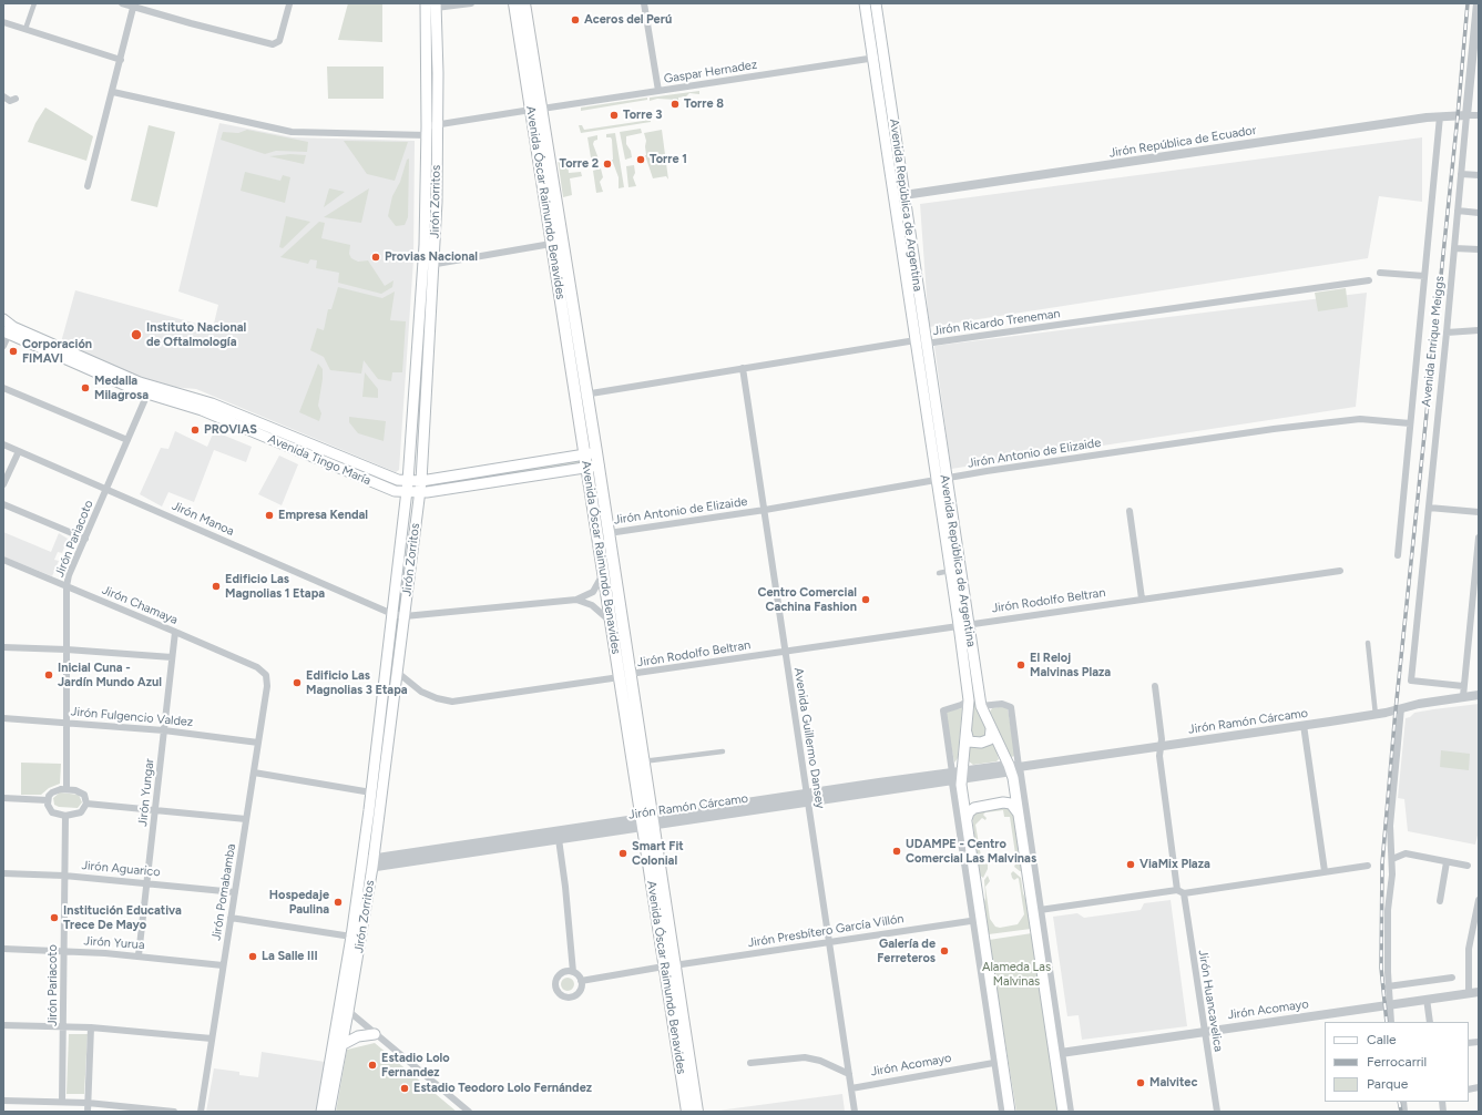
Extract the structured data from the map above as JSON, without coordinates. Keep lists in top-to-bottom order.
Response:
{
  "streets": {
    "main road": [
      "Jirón Zorritos",
      "Avenida Óscar Raimundo Benavides",
      "Avenida República de Argentina",
      "Avenida Tingo María"
    ],
    "street": [
      "Gaspar Hernadez",
      "Jirón República de Ecuador",
      "Jirón Ricardo Treneman",
      "Avenida Enrique Meiggs",
      "Jirón Antonio de Elizaide",
      "Jirón Manoa",
      "Jirón Pariacoto",
      "Jirón Rodolfo Beltran",
      "Jirón Chamaya",
      "Jirón Fulgencio Valdez",
      "Jirón Ramón Cárcamo",
      "Avenida Guillermo Dansey",
      "Jirón Yungar",
      "Jirón Aguarico",
      "Jirón Pomabamba",
      "Jirón Presbítero García Villón",
      "Jirón Yurua",
      "Jirón Huancavelica",
      "Jirón Acomayo"
    ]
  },
  "crossings": [
    ["Gaspar Hernadez", "Jirón Zorritos"],
    ["Gaspar Hernadez", "Avenida Óscar Raimundo Benavides"],
    ["Gaspar Hernadez", "Avenida República de Argentina"],
    ["Jirón República de Ecuador", "Avenida República de Argentina"],
    ["Jirón República de Ecuador", "Avenida Enrique Meiggs"],
    ["Jirón Zorritos", "Avenida Tingo María"],
    ["Jirón Zorritos", "Jirón Manoa"],
    ["Jirón Zorritos", "Jirón Rodolfo Beltran"],
    ["Jirón Zorritos", "Jirón Ramón Cárcamo"],
    ["Avenida Óscar Raimundo Benavides", "Jirón Ricardo Treneman"],
    ["Avenida Óscar Raimundo Benavides", "Jirón Antonio de Elizaide"],
    ["Avenida Óscar Raimundo Benavides", "Avenida Tingo María"],
    ["Avenida Óscar Raimundo Benavides", "Jirón Rodolfo Beltran"],
    ["Avenida Óscar Raimundo Benavides", "Jirón Ramón Cárcamo"],
    ["Avenida Óscar Raimundo Benavides", "Jirón Presbítero García Villón"],
    ["Avenida República de Argentina", "Jirón Ricardo Treneman"],
    ["Avenida República de Argentina", "Jirón Antonio de Elizaide"],
    ["Avenida República de Argentina", "Jirón Rodolfo Beltran"],
    ["Avenida República de Argentina", "Jirón Ramón Cárcamo"],
    ["Avenida República de Argentina", "Jirón Presbítero García Villón"],
    ["Avenida República de Argentina", "Jirón Acomayo"],
    ["Jirón Ricardo Treneman", "Avenida Guillermo Dansey"],
    ["Jirón Antonio de Elizaide", "Avenida Guillermo Dansey"],
    ["Avenida Tingo María", "Jirón Pariacoto"],
    ["Jirón Manoa", "Jirón Pariacoto"],
    ["Jirón Pariacoto", "Jirón Chamaya"],
    ["Jirón Pariacoto", "Jirón Fulgencio Valdez"],
    ["Jirón Pariacoto", "Jirón Aguarico"],
    ["Jirón Pariacoto", "Jirón Yurua"],
    ["Jirón Rodolfo Beltran", "Avenida Guillermo Dansey"],
    ["Jirón Chamaya", "Jirón Yungar"],
    ["Jirón Chamaya", "Jirón Pomabamba"],
    ["Jirón Fulgencio Valdez", "Jirón Yungar"],
    ["Jirón Fulgencio Valdez", "Jirón Pomabamba"],
    ["Jirón Ramón Cárcamo", "Avenida Guillermo Dansey"],
    ["Avenida Guillermo Dansey", "Jirón Presbítero García Villón"],
    ["Avenida Guillermo Dansey", "Jirón Acomayo"],
    ["Jirón Yungar", "Jirón Aguarico"],
    ["Jirón Yungar", "Jirón Yurua"],
    ["Jirón Aguarico", "Jirón Pomabamba"],
    ["Jirón Pomabamba", "Jirón Yurua"],
    ["Jirón Huancavelica", "Jirón Acomayo"]
  ],
  "parks": ["Alameda Las Malvinas"],
  "places": [
    "Aceros del Perú",
    "Torre 8",
    "Torre 3",
    "Torre 1",
    "Torre 2",
    "Provias Nacional",
    "Instituto Nacional de Oftalmología",
    "Corporación FIMAVI",
    "Medalla Milagrosa",
    "PROVIAS",
    "Empresa Kendal",
    "Edificio Las Magnolias 1 Etapa",
    "Centro Comercial Cachina Fashion",
    "El Reloj Malvinas Plaza",
    "Inicial Cuna - Jardín Mundo Azul",
    "Edificio Las Magnolias 3 Etapa",
    "UDAMPE - Centro Comercial Las Malvinas",
    "Smart Fit Colonial",
    "ViaMix Plaza",
    "Hospedaje Paulina",
    "Institución Educativa Trece De Mayo",
    "Galería de Ferreteros",
    "La Salle III",
    "Estadio Lolo Fernandez",
    "Malvitec",
    "Estadio Teodoro Lolo Fernández"
  ],
  "legend": ["Calle", "Ferrocarril", "Parque"]
}
